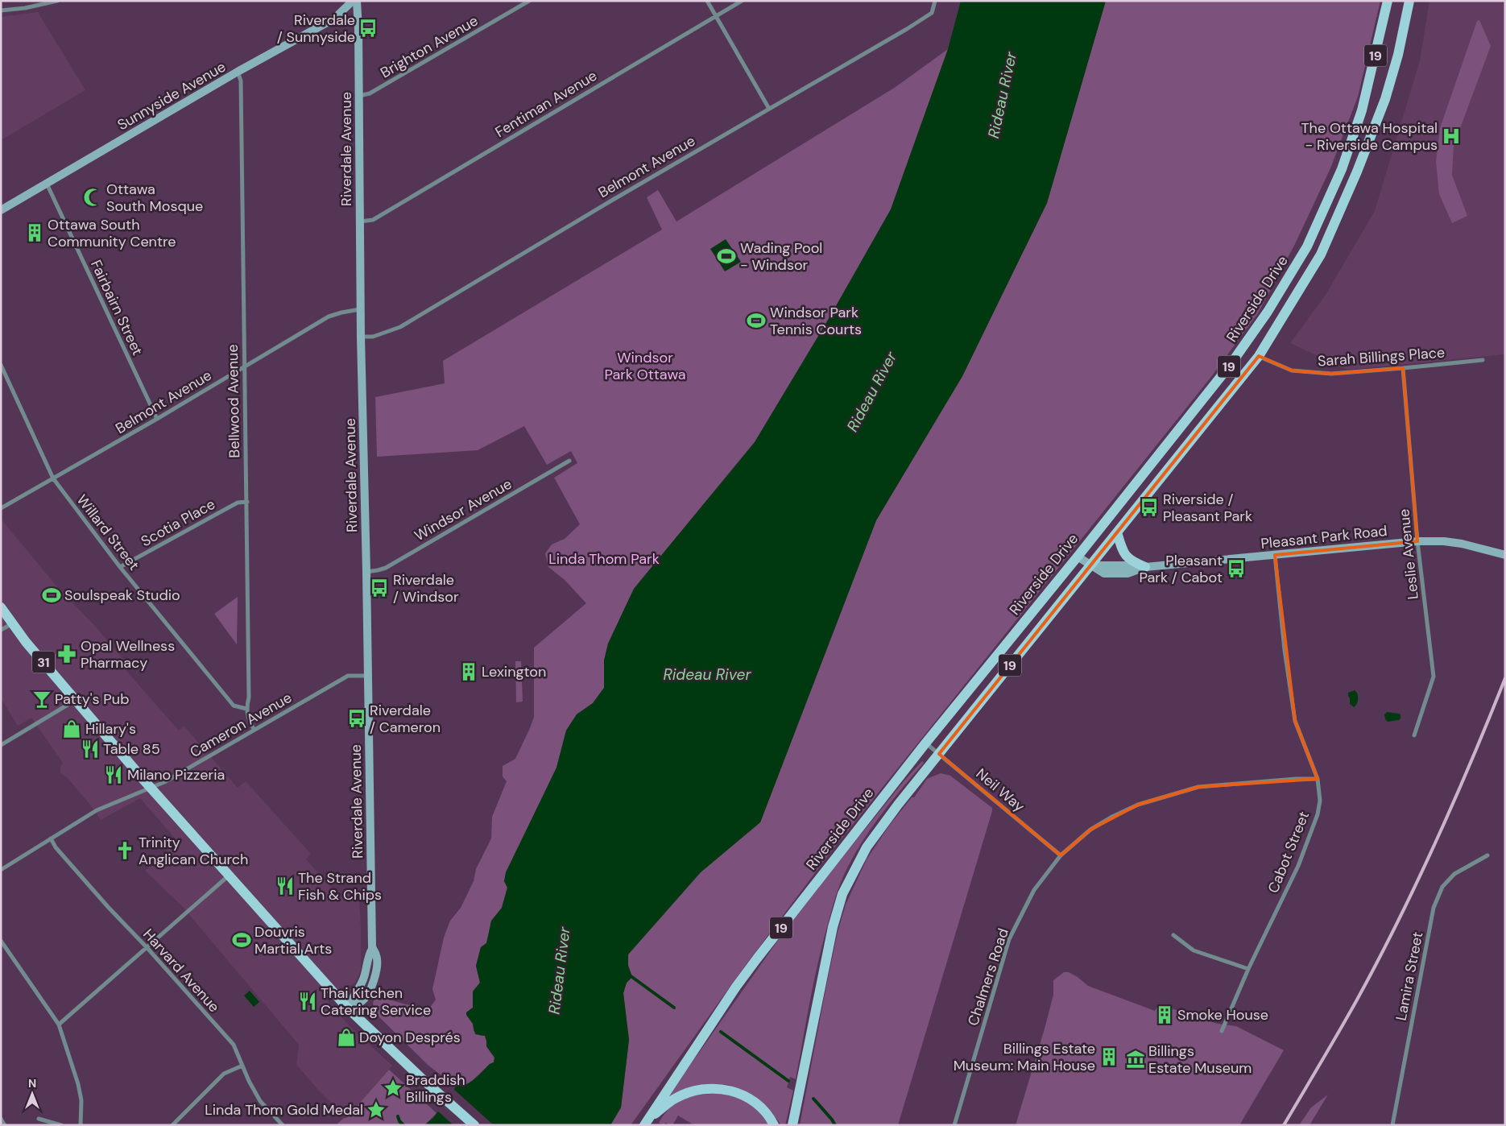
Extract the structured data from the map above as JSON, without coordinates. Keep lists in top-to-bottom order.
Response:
{
  "streets": {
    "main road": ["19", "Riverside Drive", "31"],
    "street": [
      "Brighton Avenue",
      "Sunnyside Avenue",
      "Fentiman Avenue",
      "Riverdale Avenue",
      "Belmont Avenue",
      "Fairbairn Street",
      "Sarah Billings Place",
      "Bellwood Avenue",
      "Windsor Avenue",
      "Scotia Place",
      "Willard Street",
      "Pleasant Park Road",
      "Leslie Avenue",
      "Cameron Avenue",
      "Neil Way",
      "Cabot Street",
      "Harvard Avenue",
      "Lamira Street",
      "Chalmers Road"
    ]
  },
  "crossings": [
    ["Brighton Avenue", "Riverdale Avenue"],
    ["19", "Sarah Billings Place"],
    ["19", "Pleasant Park Road"],
    ["19", "Neil Way"],
    ["Sunnyside Avenue", "Fairbairn Street"],
    ["Sunnyside Avenue", "Bellwood Avenue"],
    ["Fentiman Avenue", "Riverdale Avenue"],
    ["Riverdale Avenue", "Belmont Avenue"],
    ["Riverdale Avenue", "Windsor Avenue"],
    ["Riverdale Avenue", "31"],
    ["Riverdale Avenue", "Cameron Avenue"],
    ["Belmont Avenue", "Fairbairn Street"],
    ["Belmont Avenue", "Bellwood Avenue"],
    ["Belmont Avenue", "Willard Street"],
    ["Riverside Drive", "Neil Way"],
    ["Sarah Billings Place", "Leslie Avenue"],
    ["Bellwood Avenue", "Scotia Place"],
    ["Bellwood Avenue", "Willard Street"],
    ["Bellwood Avenue", "Cameron Avenue"],
    ["Scotia Place", "Willard Street"],
    ["Pleasant Park Road", "Leslie Avenue"],
    ["Pleasant Park Road", "Cabot Street"],
    ["31", "Cameron Avenue"],
    ["Cameron Avenue", "Harvard Avenue"],
    ["Neil Way", "Chalmers Road"],
    ["Cabot Street", "Chalmers Road"]
  ],
  "water": ["Rideau River"],
  "parks": ["Windsor Park Ottawa", "Linda Thom Park"],
  "places": {
    "bus stop": [
      "Riverdale / Sunnyside",
      "Riverside / Pleasant Park",
      "Pleasant Park / Cabot",
      "Riverdale / Windsor",
      "Riverdale / Cameron"
    ],
    "hospital": ["The Ottawa Hospital - Riverside Campus"],
    "mosque": ["Ottawa South Mosque"],
    "building": [
      "Ottawa South Community Centre",
      "Lexington",
      "Smoke House",
      "Billings Estate Museum: Main House"
    ],
    "sports": [
      "Wading Pool - Windsor",
      "Windsor Park Tennis Courts",
      "Soulspeak Studio",
      "Douvris Martial Arts"
    ],
    "pharmacy": ["Opal Wellness Pharmacy"],
    "bar": ["Patty's Pub"],
    "shop": ["Hillary's", "Doyon Després"],
    "restaurant": [
      "Table 85",
      "Milano Pizzeria",
      "The Strand Fish & Chips",
      "Thai Kitchen Catering Service"
    ],
    "church": ["Trinity Anglican Church"],
    "museum": ["Billings Estate Museum"],
    "place": ["Braddish Billings", "Linda Thom Gold Medal"]
  },
  "north": "top"
}
